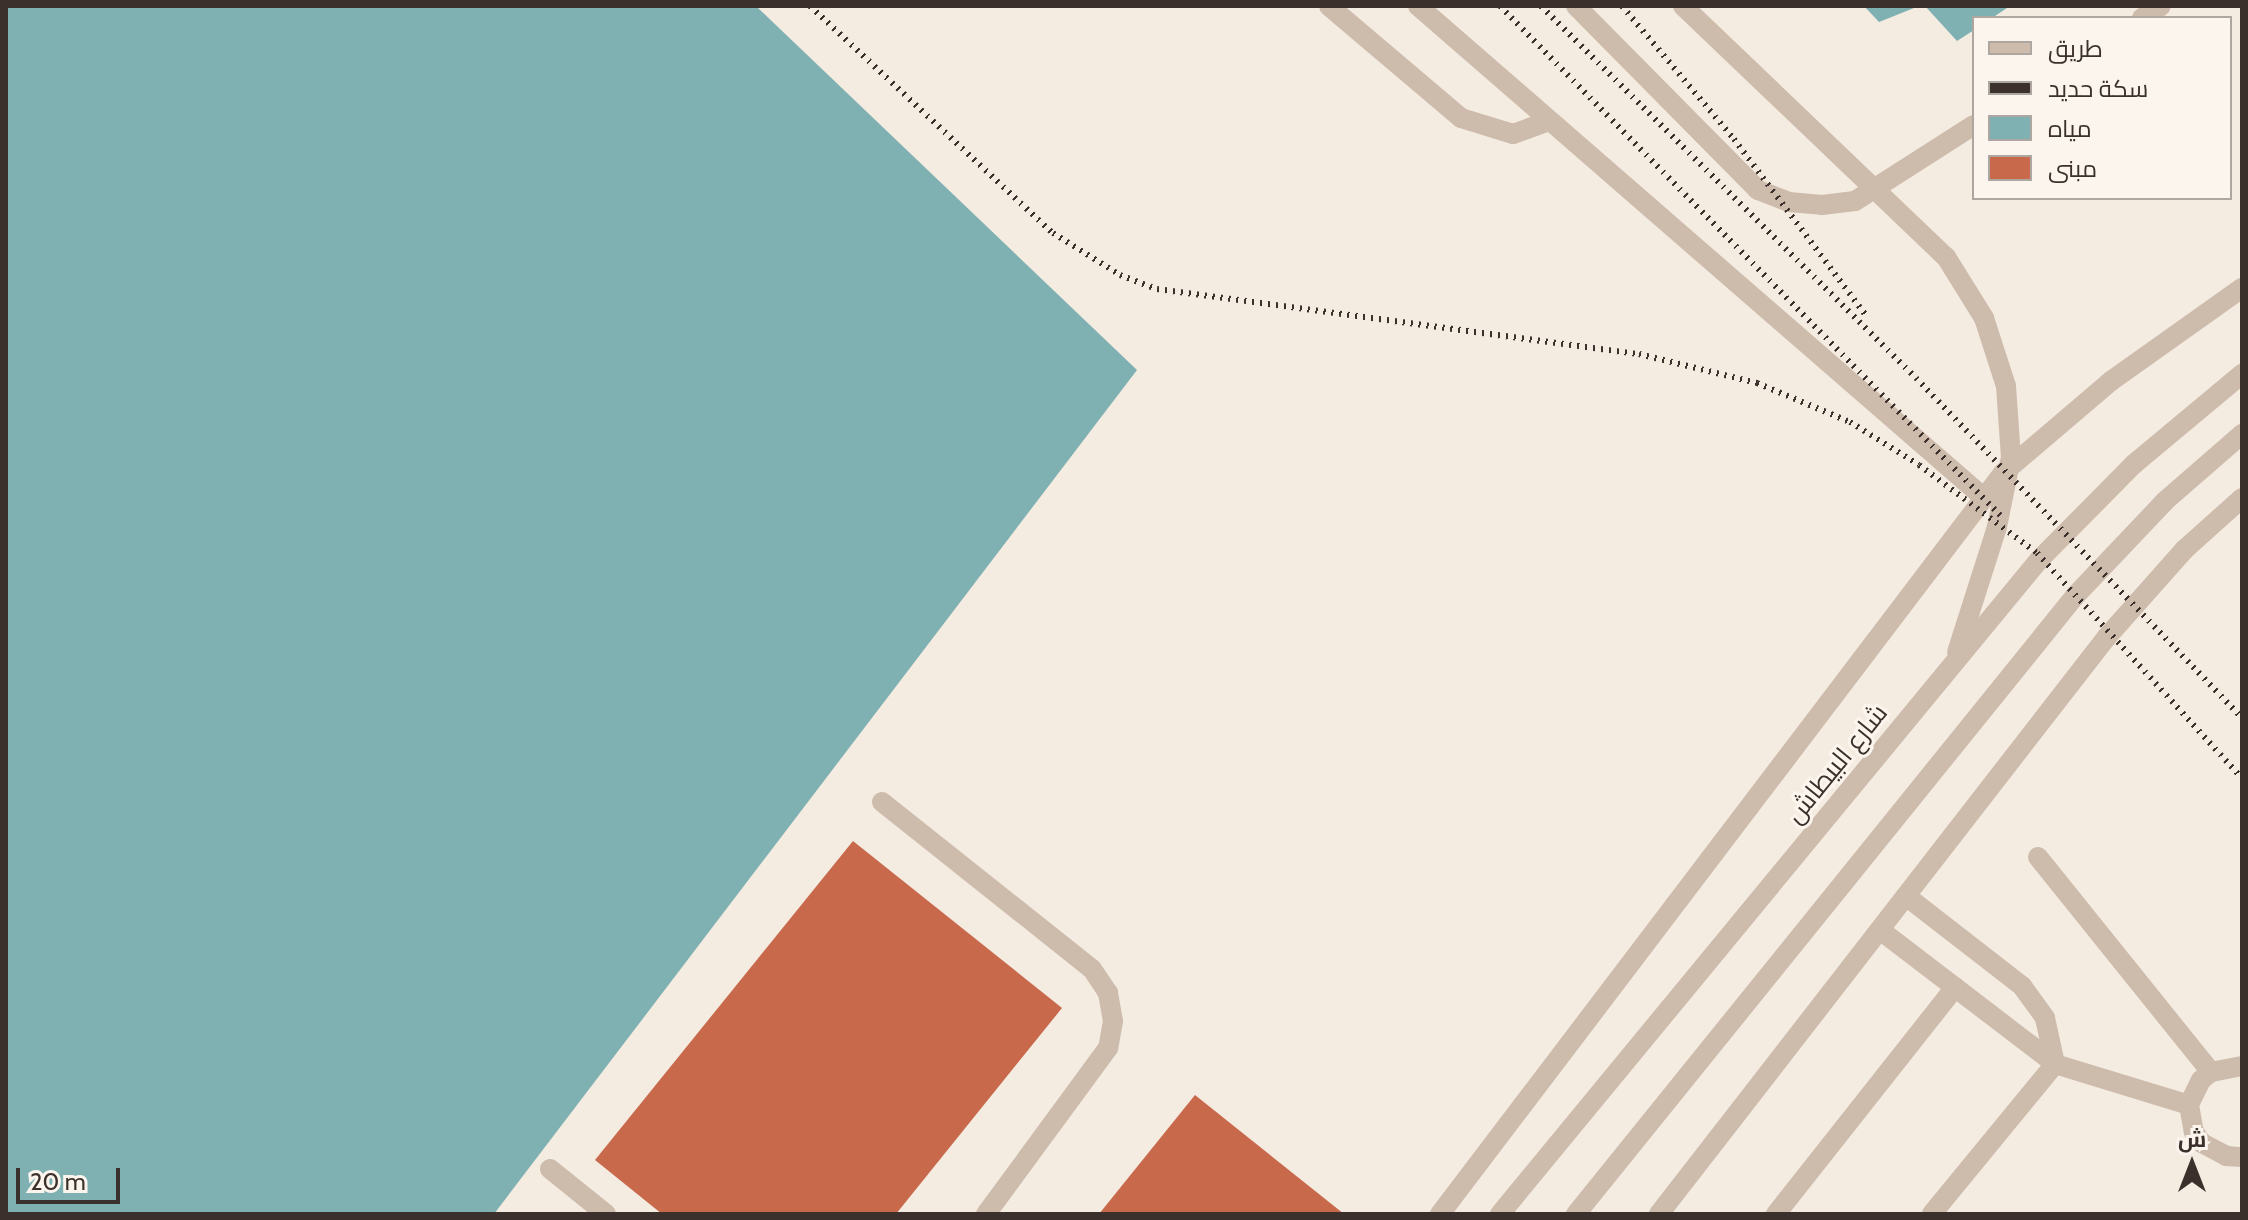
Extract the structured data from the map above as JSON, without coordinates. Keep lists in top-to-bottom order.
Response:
{
  "streets": {
    "street": ["شارع البيطاش"]
  },
  "legend": [
    "طريق",
    "سكة حديد",
    "مياه",
    "مبنى"
  ],
  "scale_bar": "20 m",
  "north": "top"
}
